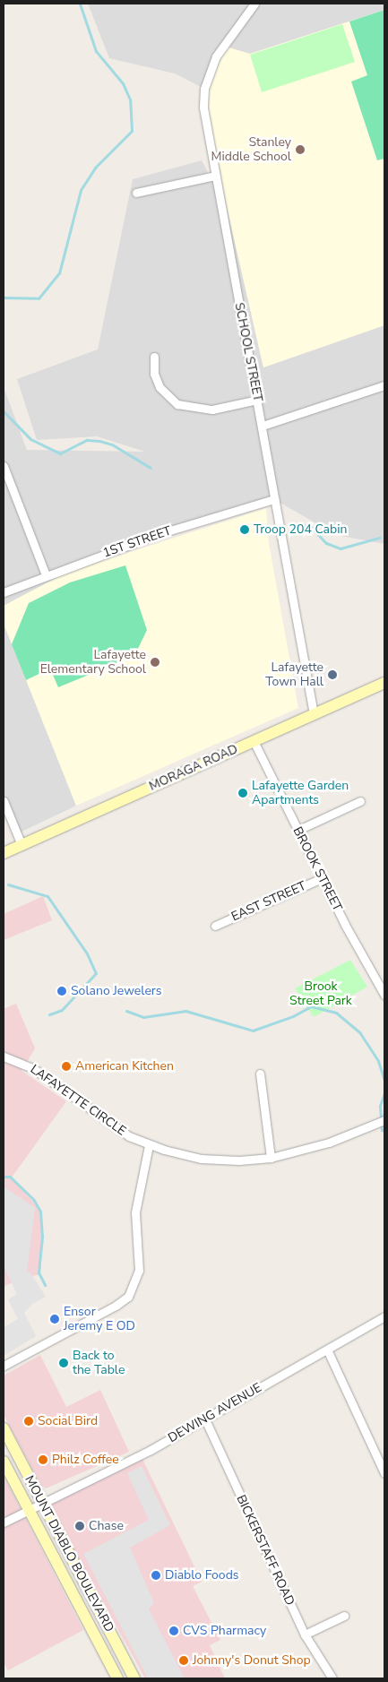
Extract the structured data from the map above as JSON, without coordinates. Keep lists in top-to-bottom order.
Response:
{
  "streets": {
    "main road": ["MORAGA ROAD", "MOUNT DIABLO BOULEVARD"],
    "street": [
      "SCHOOL STREET",
      "1ST STREET",
      "BROOK STREET",
      "EAST STREET",
      "LAFAYETTE CIRCLE",
      "DEWING AVENUE",
      "BICKERSTAFF ROAD"
    ]
  },
  "crossings": [
    ["SCHOOL STREET", "1ST STREET"],
    ["SCHOOL STREET", "MORAGA ROAD"],
    ["MORAGA ROAD", "BROOK STREET"],
    ["BROOK STREET", "EAST STREET"],
    ["DEWING AVENUE", "BICKERSTAFF ROAD"],
    ["DEWING AVENUE", "MOUNT DIABLO BOULEVARD"]
  ],
  "parks": ["Brook Street Park"],
  "places": [
    "Stanley Middle School",
    "Troop 204 Cabin",
    "Lafayette Elementary School",
    "Lafayette Town Hall",
    "Lafayette Garden Apartments",
    "Solano Jewelers",
    "American Kitchen",
    "Ensor Jeremy E OD",
    "Back to the Table",
    "Social Bird",
    "Philz Coffee",
    "Chase",
    "Diablo Foods",
    "CVS Pharmacy",
    "Johnny's Donut Shop"
  ]
}
